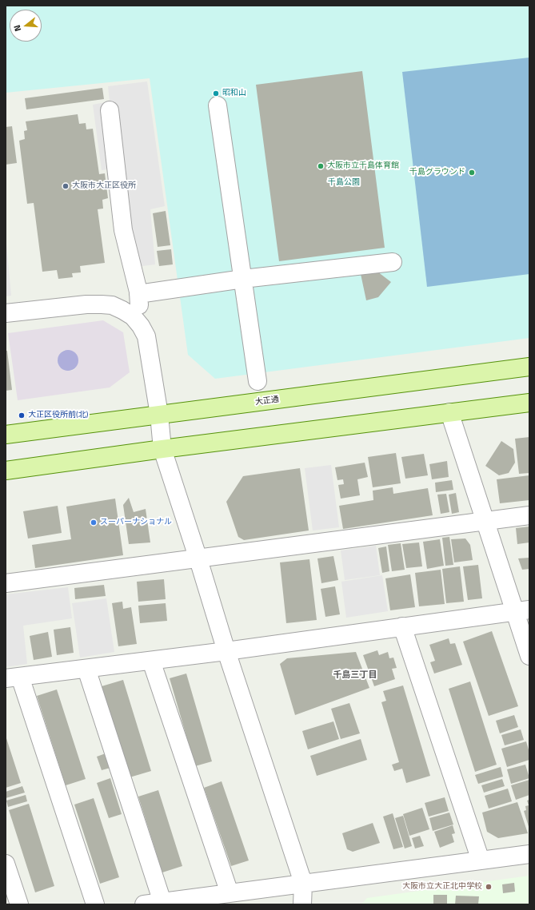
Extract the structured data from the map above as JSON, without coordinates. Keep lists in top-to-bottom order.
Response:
{
  "streets": {
    "main road": ["大正通"]
  },
  "districts": ["千島三丁目"],
  "parks": ["千島公園"],
  "places": [
    "昭和山",
    "大阪市立千島体育館",
    "千島グラウンド",
    "大阪市大正区役所",
    "大正区役所前(北)",
    "スーパーナショナル",
    "大阪市立大正北中学校"
  ],
  "north": "left"
}
